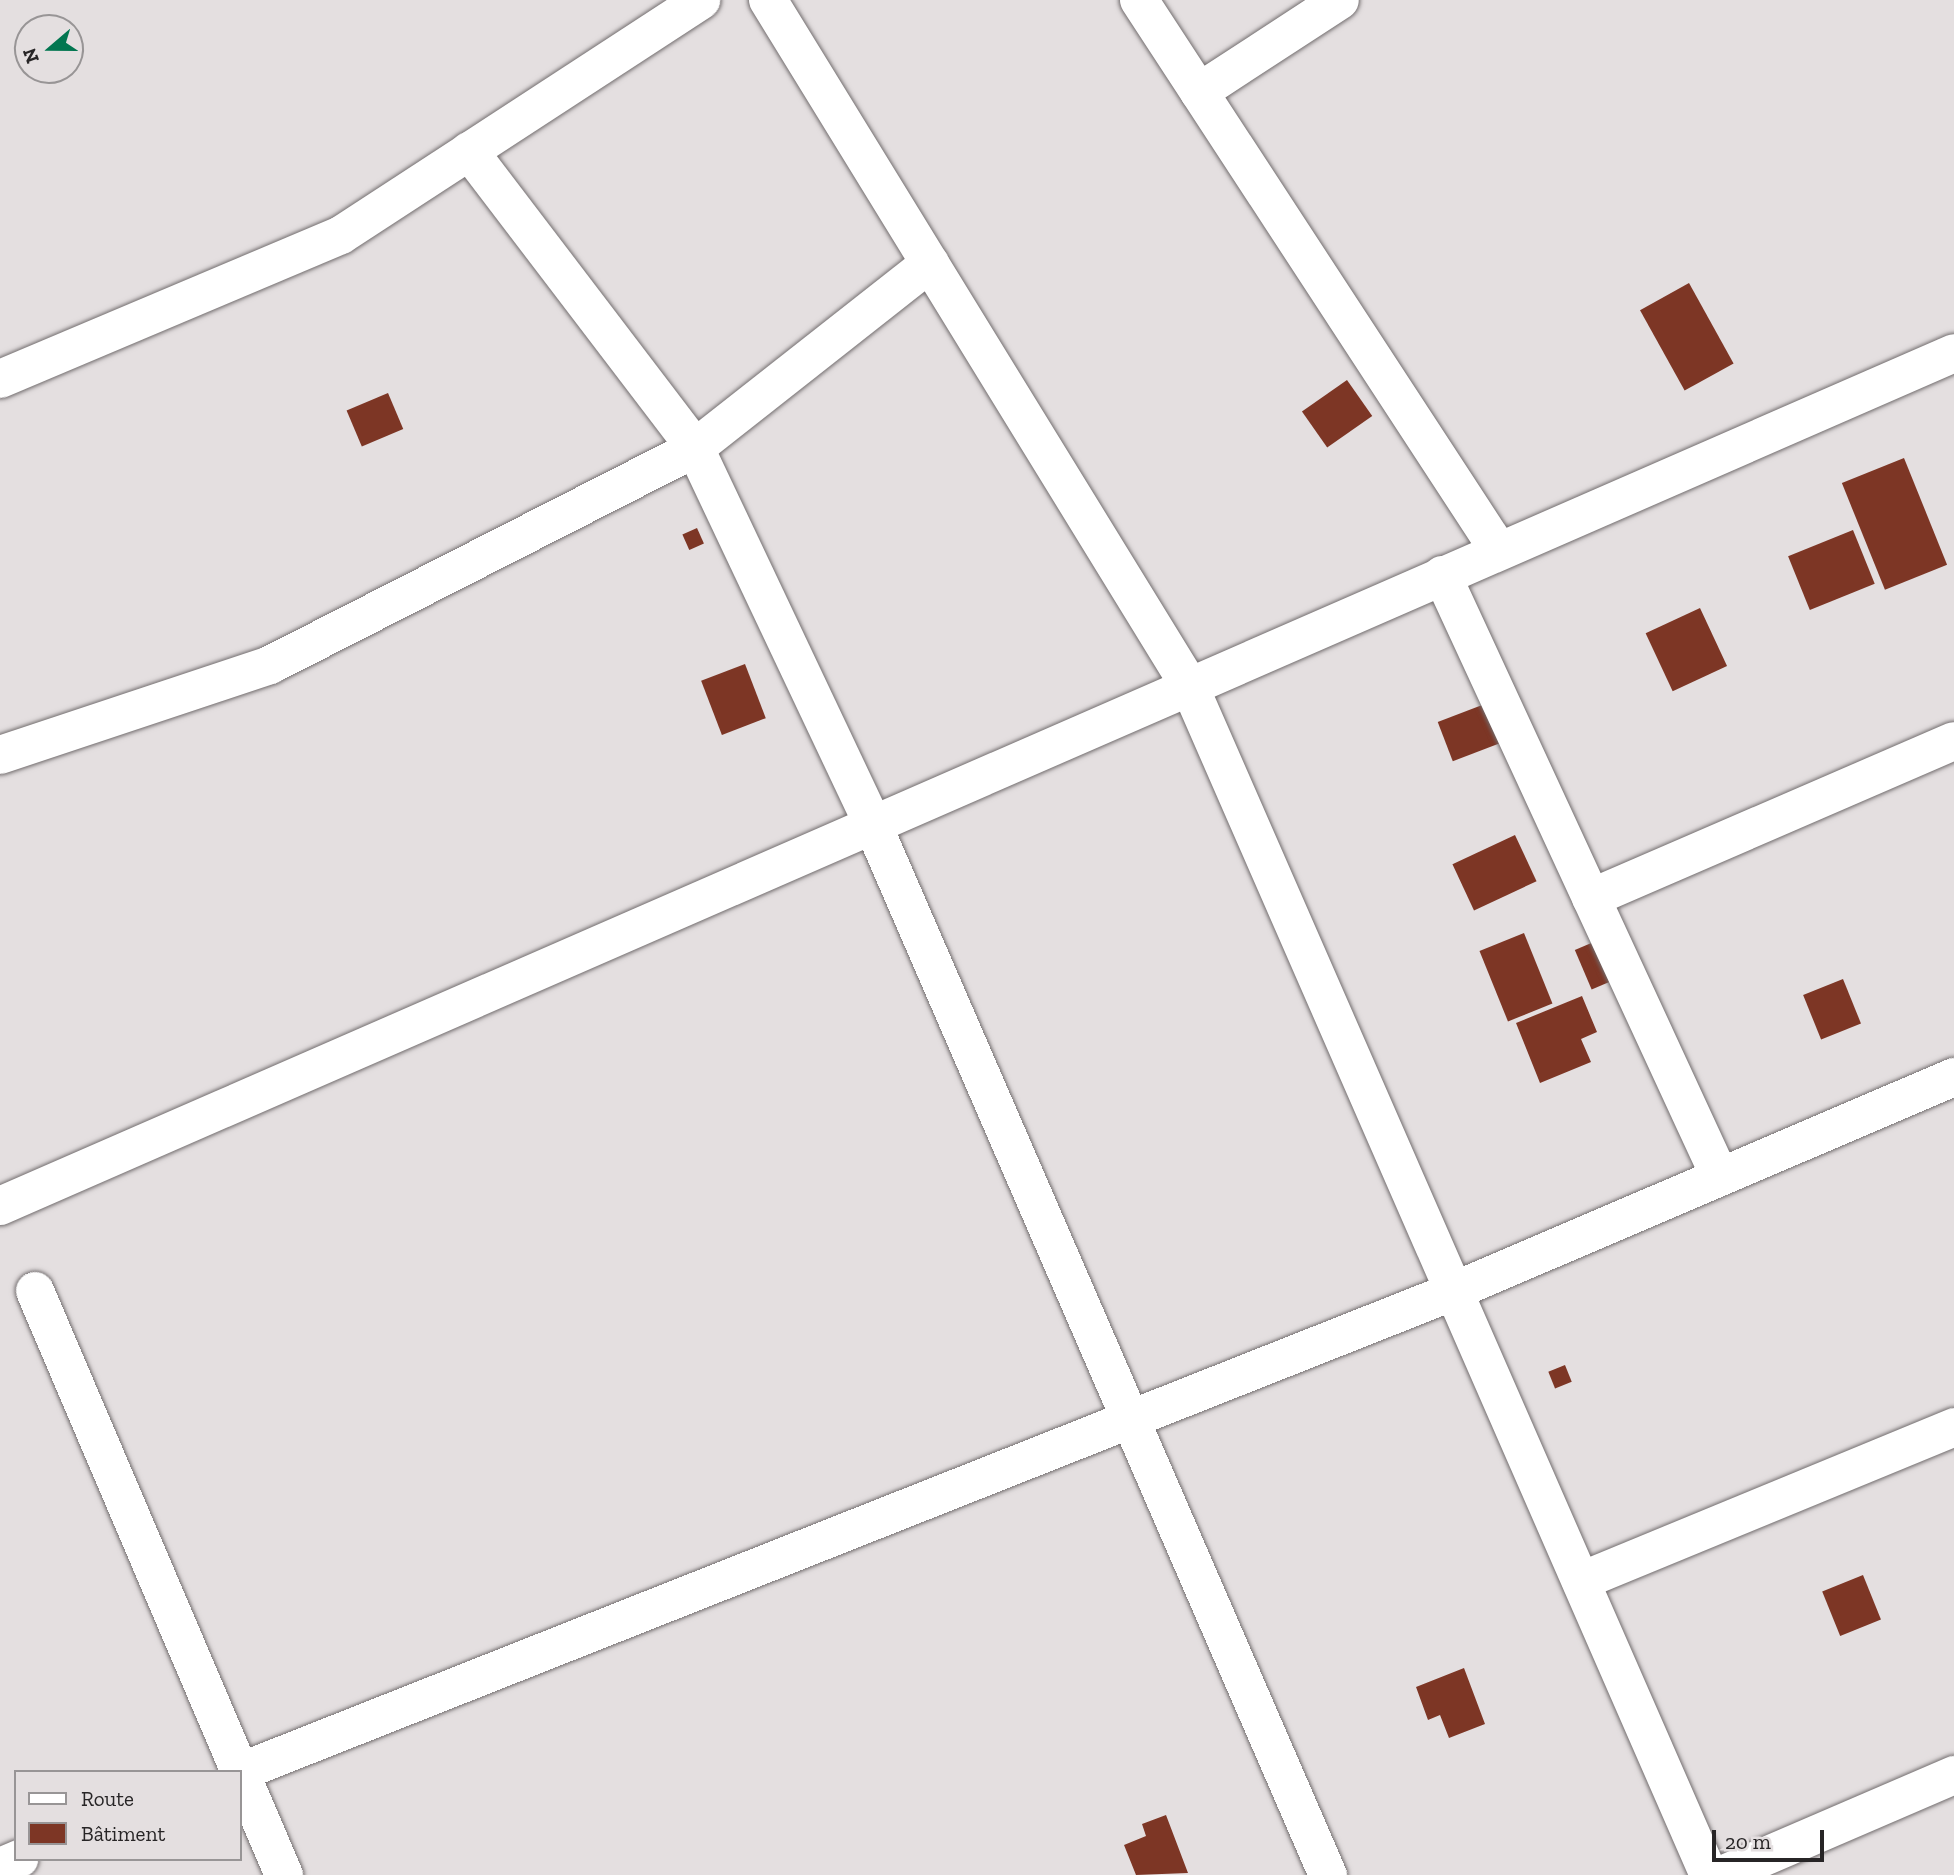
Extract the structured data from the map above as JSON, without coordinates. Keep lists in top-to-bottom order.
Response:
{
  "legend": ["Route", "Bâtiment"],
  "scale_bar": "20 m",
  "north": "left"
}
